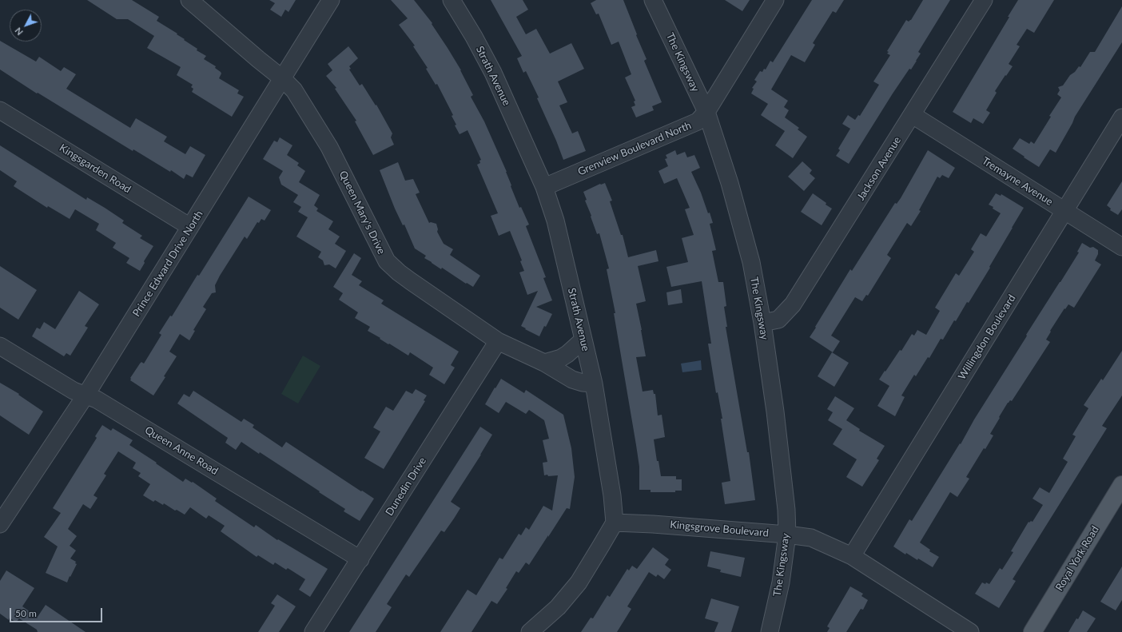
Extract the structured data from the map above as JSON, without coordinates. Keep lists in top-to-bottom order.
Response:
{
  "streets": {
    "main road": ["Royal York Road"],
    "street": [
      "The Kingsway",
      "Strath Avenue",
      "Grenview Boulevard North",
      "Kingsgarden Road",
      "Jackson Avenue",
      "Tremayne Avenue",
      "Queen Mary's Drive",
      "Prince Edward Drive North",
      "Willingdon Boulevard",
      "Queen Anne Road",
      "Dunedin Drive",
      "Kingsgrove Boulevard"
    ]
  },
  "crossings": [
    ["The Kingsway", "Grenview Boulevard North"],
    ["The Kingsway", "Jackson Avenue"],
    ["The Kingsway", "Kingsgrove Boulevard"],
    ["Strath Avenue", "Grenview Boulevard North"],
    ["Strath Avenue", "Queen Mary's Drive"],
    ["Strath Avenue", "Kingsgrove Boulevard"],
    ["Kingsgarden Road", "Prince Edward Drive North"],
    ["Jackson Avenue", "Tremayne Avenue"],
    ["Tremayne Avenue", "Willingdon Boulevard"],
    ["Queen Mary's Drive", "Prince Edward Drive North"],
    ["Queen Mary's Drive", "Dunedin Drive"],
    ["Prince Edward Drive North", "Queen Anne Road"],
    ["Willingdon Boulevard", "Kingsgrove Boulevard"],
    ["Queen Anne Road", "Dunedin Drive"]
  ],
  "scale_bar": "50 m",
  "north": "bottom left"
}
